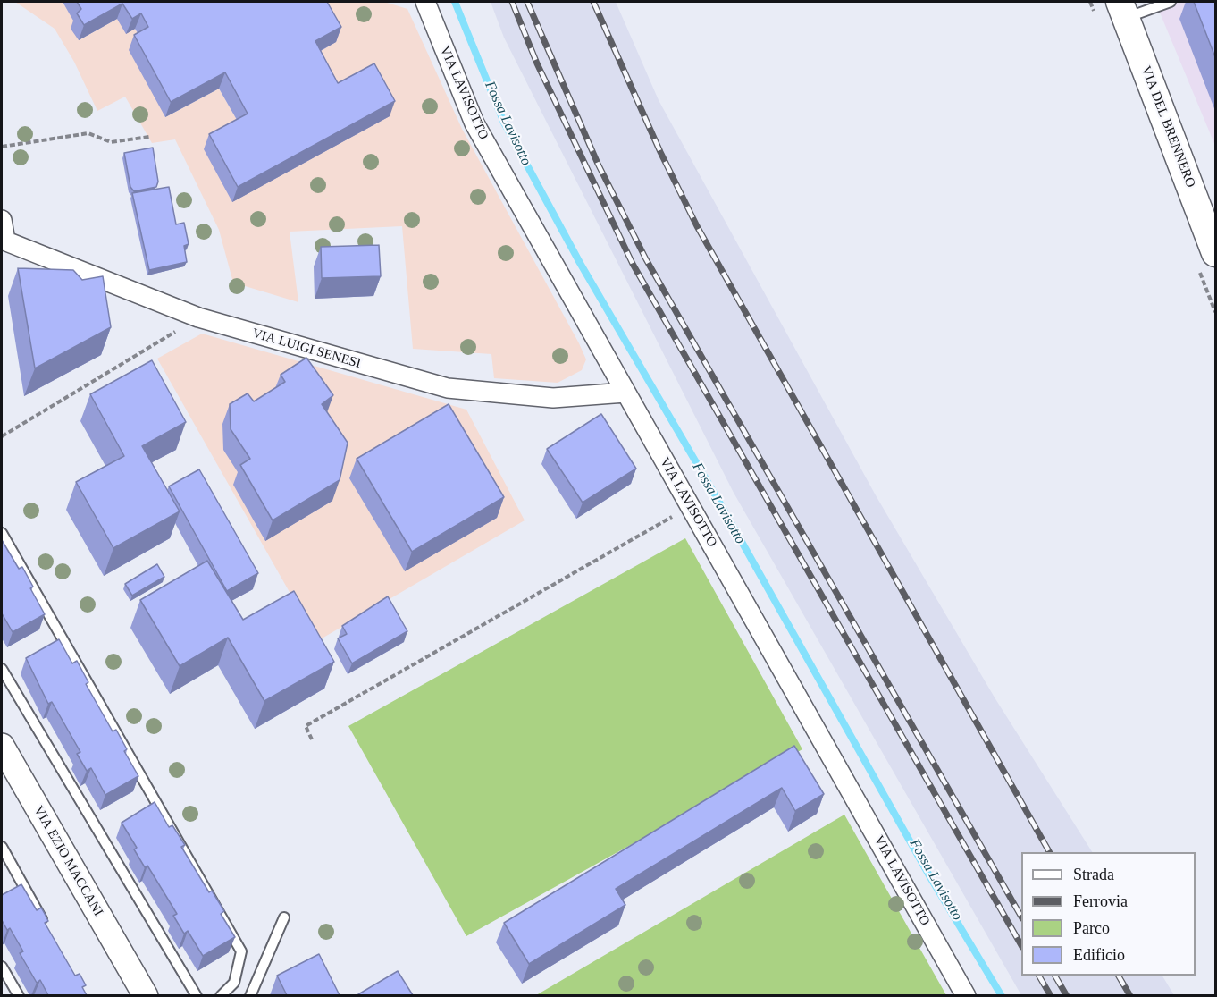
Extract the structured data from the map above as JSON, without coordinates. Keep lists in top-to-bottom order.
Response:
{
  "streets": {
    "main road": ["VIA DEL BRENNERO"],
    "street": ["VIA LAVISOTTO", "VIA LUIGI SENESI", "VIA EZIO MACCANI"]
  },
  "crossings": [
    ["VIA LAVISOTTO", "VIA LUIGI SENESI"]
  ],
  "water": ["Fossa Lavisotto"],
  "legend": [
    "Strada",
    "Ferrovia",
    "Parco",
    "Edificio"
  ]
}
